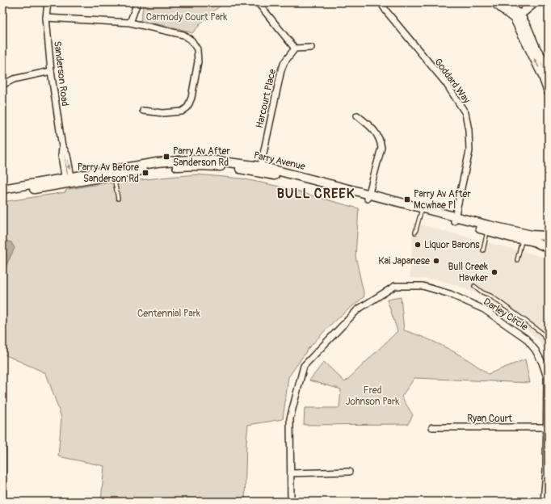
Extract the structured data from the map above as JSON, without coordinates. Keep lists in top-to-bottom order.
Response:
{
  "streets": {
    "main road": ["Parry Avenue"],
    "street": [
      "Sanderson Road",
      "Goddard Way",
      "Harcourt Place",
      "Darley Circle",
      "Ryan Court"
    ]
  },
  "crossings": [
    ["Sanderson Road", "Parry Avenue"],
    ["Goddard Way", "Parry Avenue"],
    ["Harcourt Place", "Parry Avenue"],
    ["Darley Circle", "Ryan Court"]
  ],
  "districts": ["BULL CREEK"],
  "parks": ["Carmody Court Park", "Centennial Park", "Fred Johnson Park"],
  "places": {
    "transit": ["Parry Av After Sanderson Rd", "Parry Av Before Sanderson Rd", "Parry Av After Mcwhae Pl"],
    "other": ["Liquor Barons", "Kai Japanese", "Bull Creek Hawker"]
  }
}
